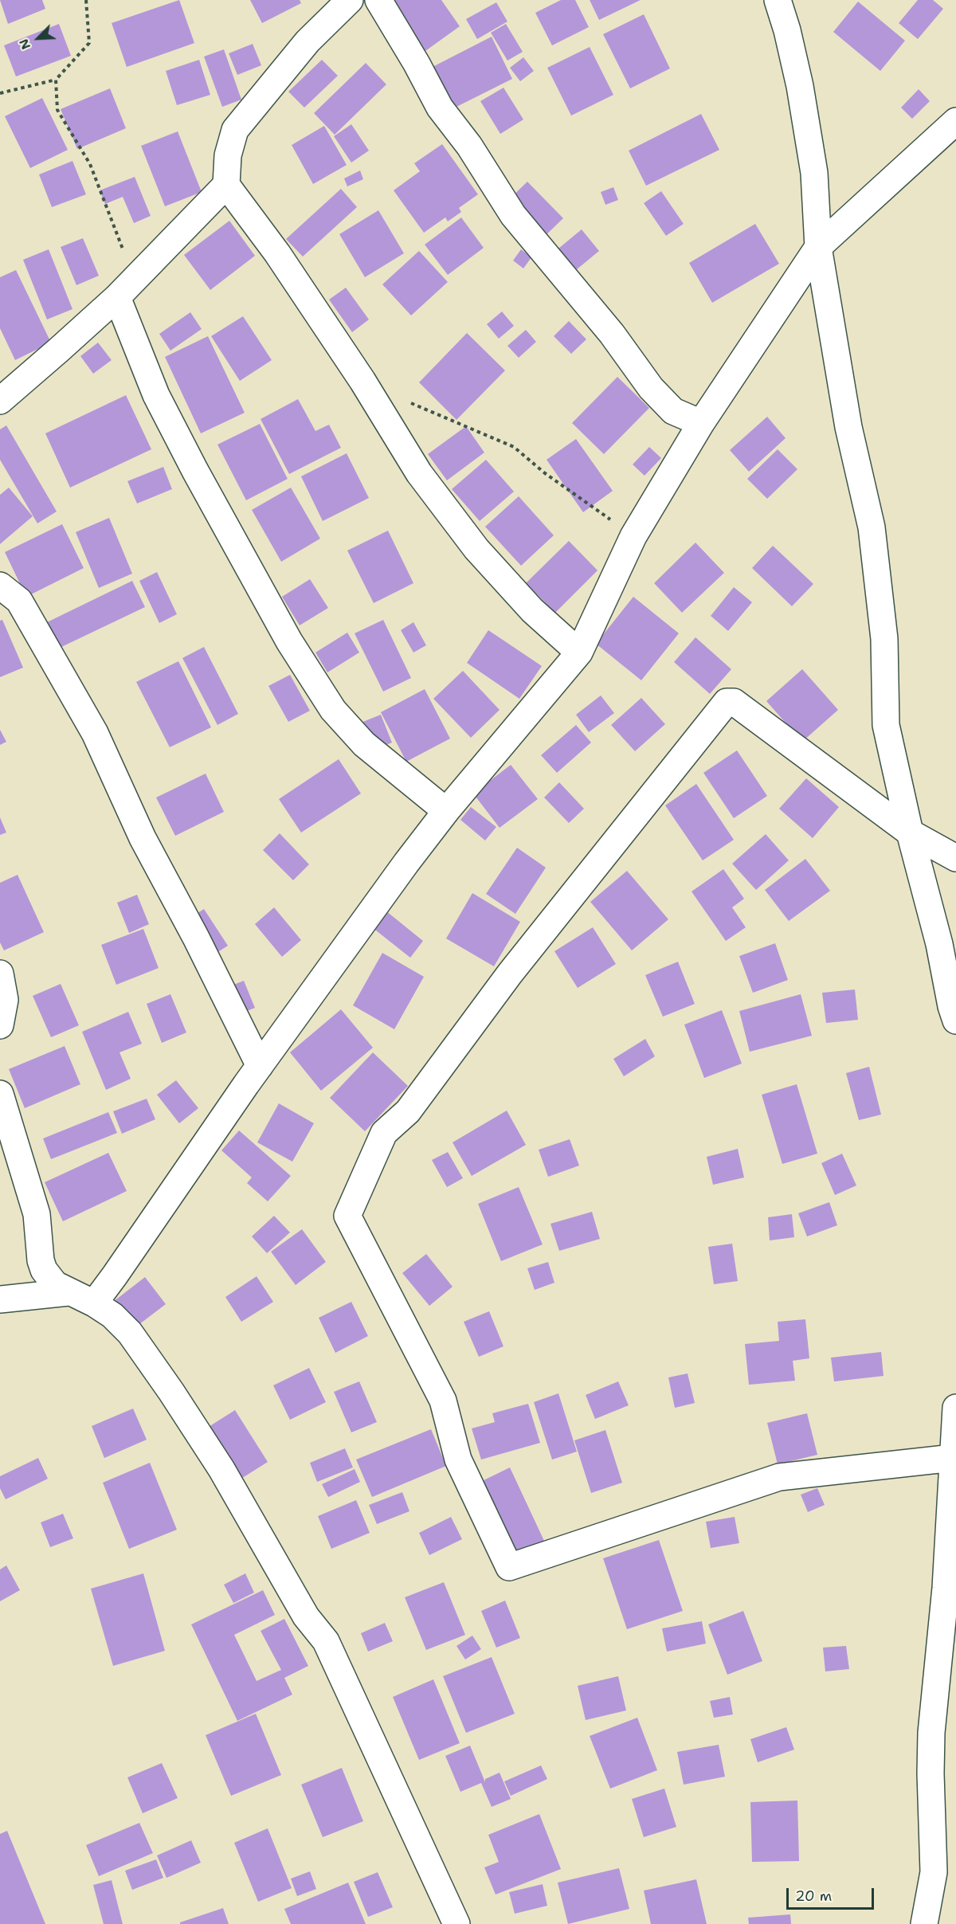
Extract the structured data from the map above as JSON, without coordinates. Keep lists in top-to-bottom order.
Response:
{
  "scale_bar": "20 m",
  "north": "bottom left"
}
